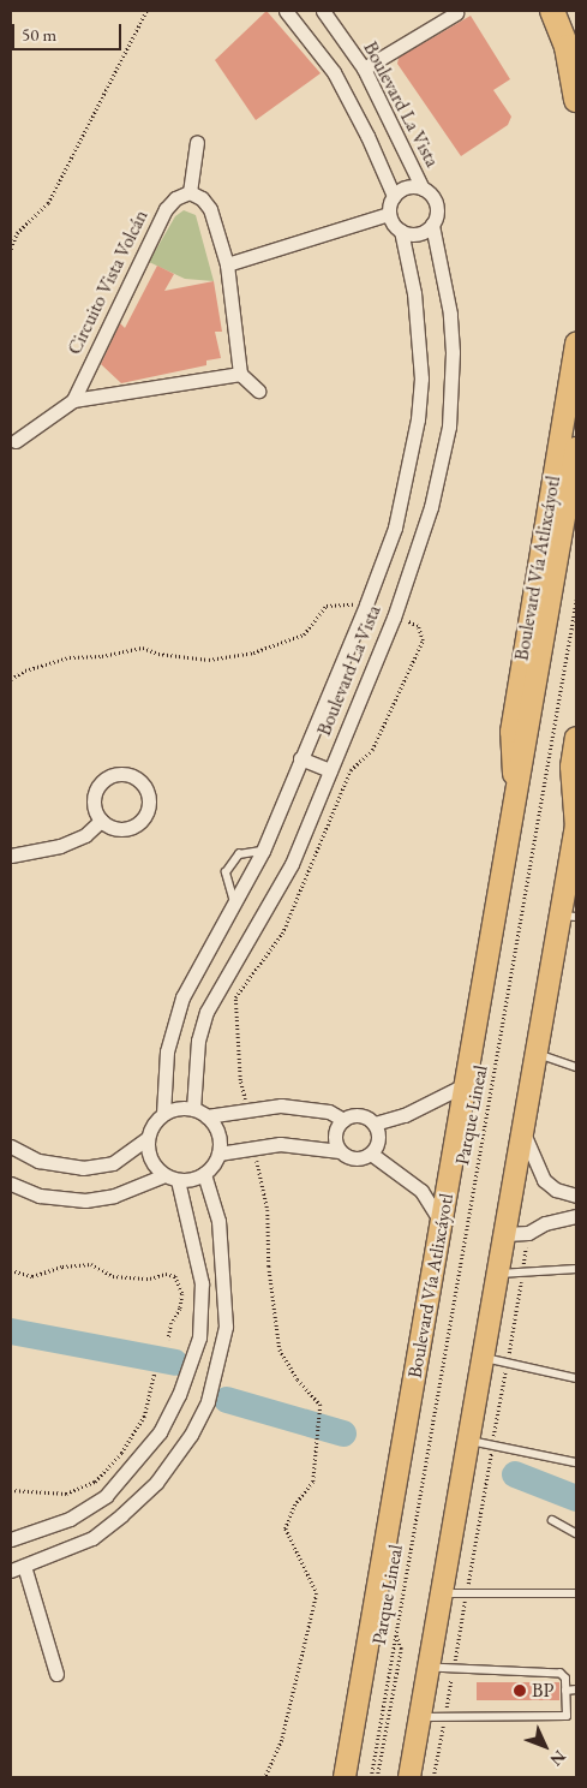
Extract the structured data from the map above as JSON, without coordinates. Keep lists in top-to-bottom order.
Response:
{
  "streets": {
    "main road": ["Boulevard Vía Atlixcáyotl"],
    "street": ["Boulevard La Vista", "Circuito Vista Volcán"],
    "path": ["Parque Lineal"]
  },
  "places": ["BP"],
  "scale_bar": "50 m",
  "north": "bottom right"
}
